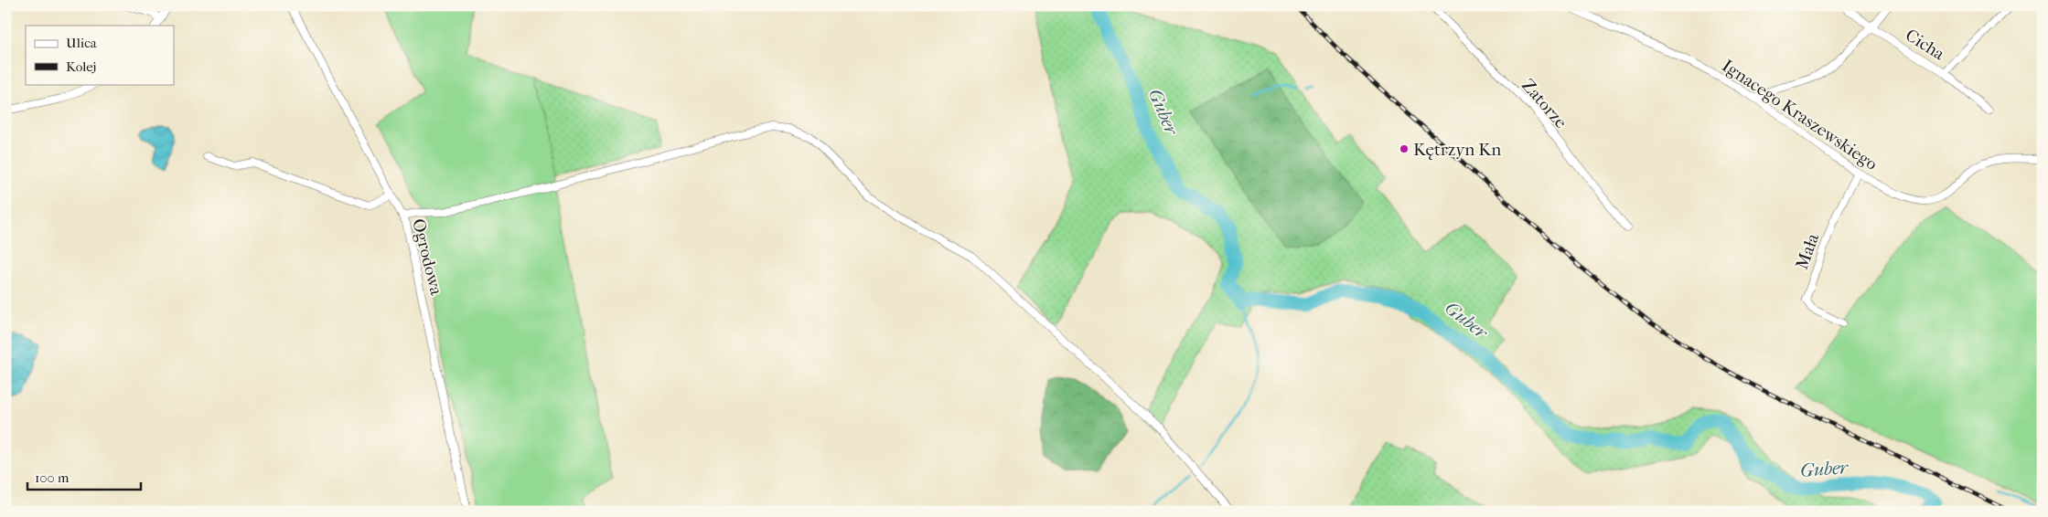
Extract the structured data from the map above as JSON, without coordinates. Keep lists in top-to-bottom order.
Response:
{
  "streets": {
    "street": [
      "Cicha",
      "Zatorze",
      "Ignacego Kraszewskiego",
      "Mała",
      "Ogrodowa"
    ]
  },
  "crossings": [
    ["Ignacego Kraszewskiego", "Mała"]
  ],
  "water": ["Guber"],
  "places": ["Kętrzyn Kn"],
  "legend": ["Ulica", "Kolej"],
  "scale_bar": "100 m"
}
